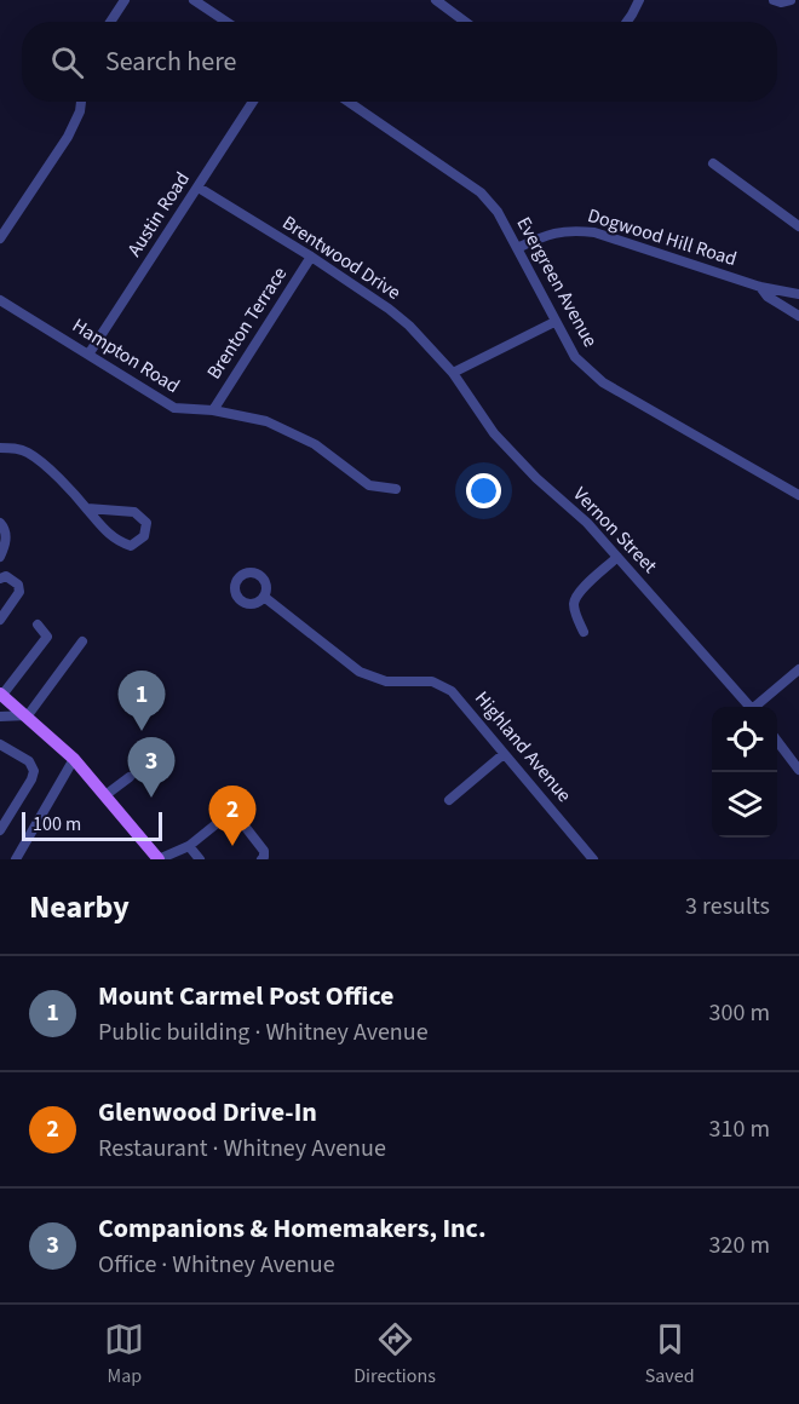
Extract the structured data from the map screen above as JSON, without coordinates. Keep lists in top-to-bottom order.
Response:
{
  "streets": {
    "street": [
      "Austin Road",
      "Dogwood Hill Road",
      "Brentwood Drive",
      "Evergreen Avenue",
      "Brenton Terrace",
      "Hampton Road",
      "Vernon Street",
      "Highland Avenue"
    ]
  },
  "crossings": [
    ["Austin Road", "Brentwood Drive"],
    ["Austin Road", "Hampton Road"],
    ["Dogwood Hill Road", "Evergreen Avenue"],
    ["Brentwood Drive", "Brenton Terrace"],
    ["Brentwood Drive", "Vernon Street"],
    ["Brenton Terrace", "Hampton Road"]
  ],
  "scale_bar": "100 m",
  "page": {
    "search": "Search here",
    "pins": ["1", "3", "2"],
    "scale": "100 m",
    "heading": ["Nearby", "3 results"],
    "list": [
      {
        "mark": "1",
        "name": "Mount Carmel Post Office",
        "note": "Public building · Whitney Avenue",
        "value": "300 m"
      },
      {
        "mark": "2",
        "name": "Glenwood Drive-In",
        "note": "Restaurant · Whitney Avenue",
        "value": "310 m"
      },
      {
        "mark": "3",
        "name": "Companions & Homemakers, Inc.",
        "note": "Office · Whitney Avenue",
        "value": "320 m"
      }
    ],
    "nav": ["Map", "Directions", "Saved"]
  }
}
